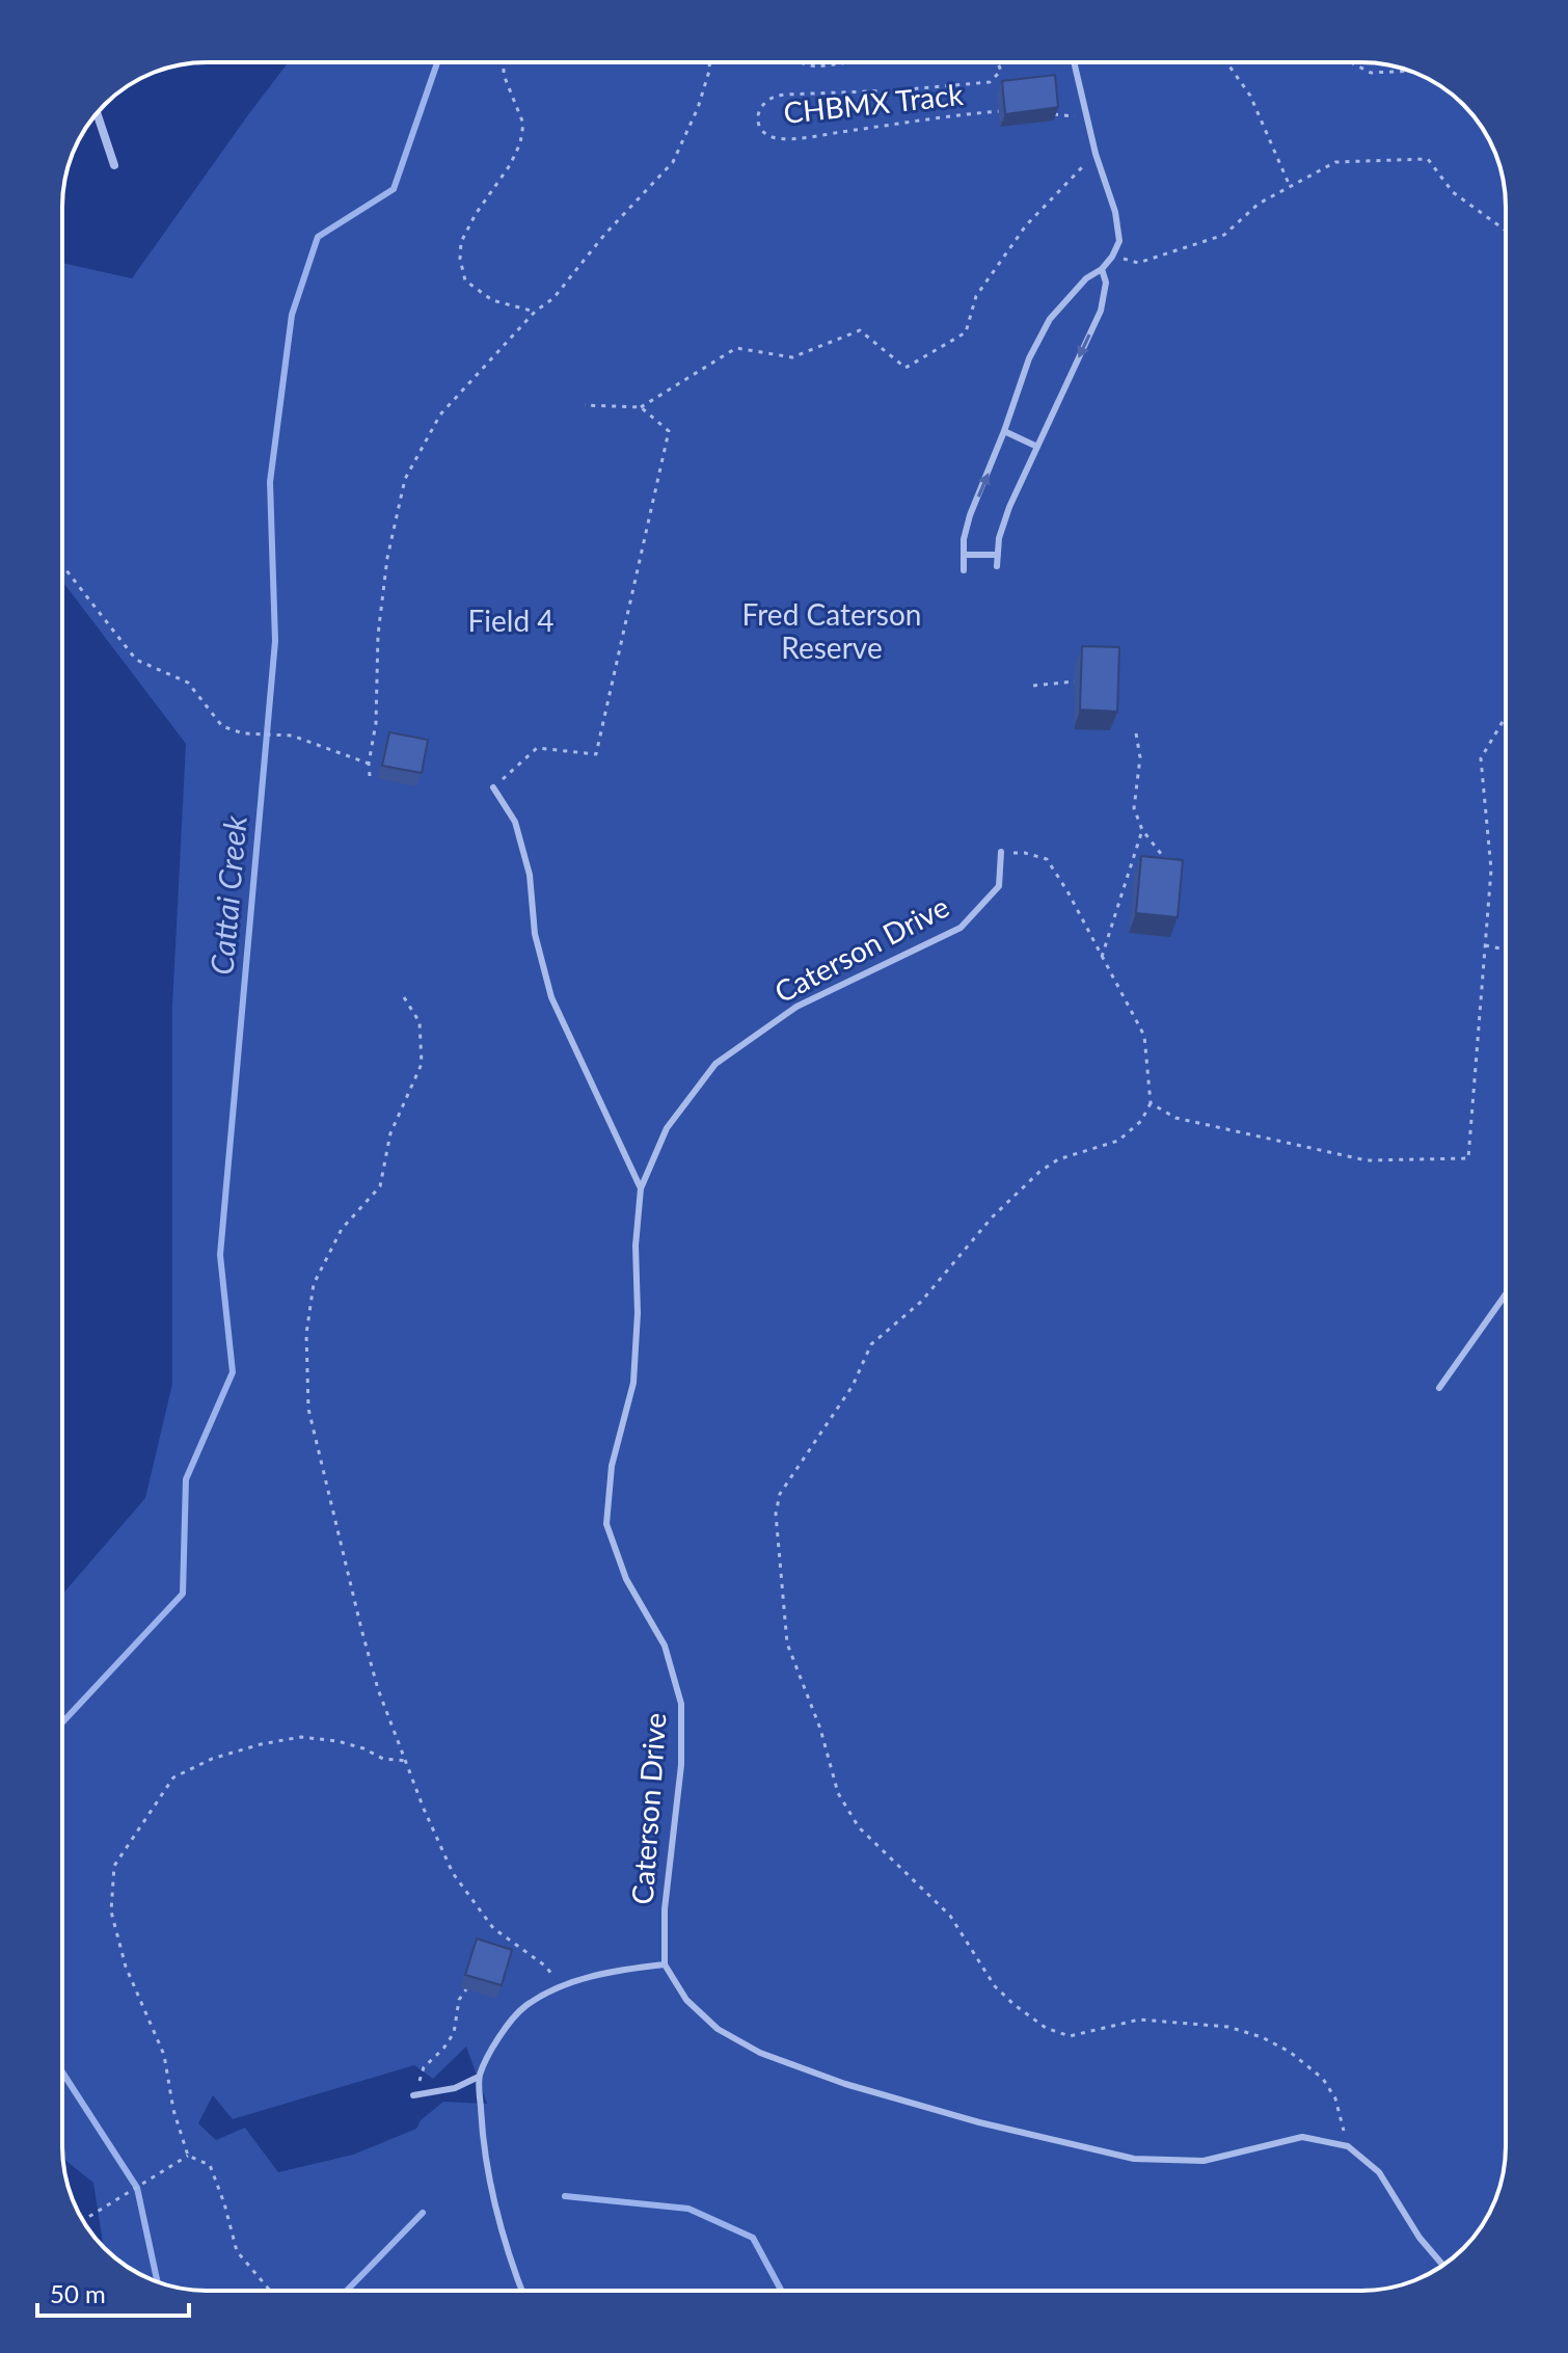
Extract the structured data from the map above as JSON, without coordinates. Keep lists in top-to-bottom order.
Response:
{
  "streets": {
    "lane": ["Caterson Drive"],
    "path": ["CHBMX Track"]
  },
  "water": ["Cattai Creek"],
  "parks": ["Fred Caterson Reserve", "Field 4"],
  "scale_bar": "50 m"
}
